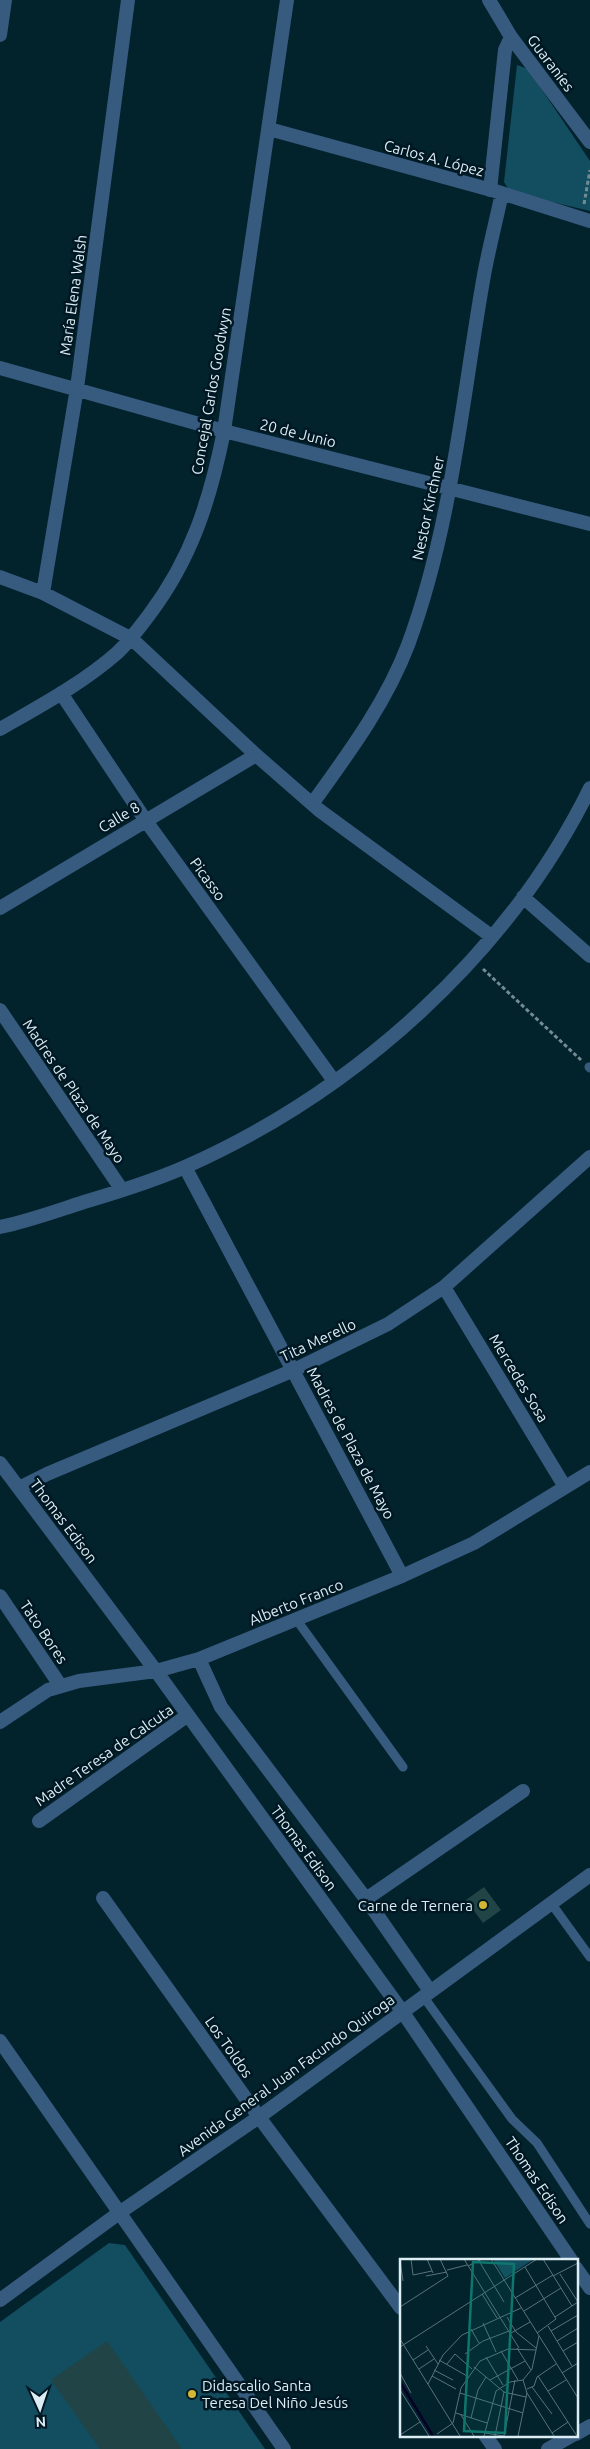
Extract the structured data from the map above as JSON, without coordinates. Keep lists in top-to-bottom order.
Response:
{
  "streets": {
    "street": [
      "Guaraníes",
      "Carlos A. López",
      "María Elena Walsh",
      "Concejal Carlos Goodwyn",
      "20 de Junio",
      "Nestor Kirchner",
      "Calle 8",
      "Picasso",
      "Madres de Plaza de Mayo",
      "Tita Merello",
      "Mercedes Sosa",
      "Thomas Edison",
      "Alberto Franco",
      "Tato Bores",
      "Madre Teresa de Calcuta",
      "Los Toldos",
      "Avenida General Juan Facundo Quiroga"
    ]
  },
  "crossings": [
    ["Guaraníes", "Nestor Kirchner"],
    ["Carlos A. López", "Concejal Carlos Goodwyn"],
    ["Carlos A. López", "Nestor Kirchner"],
    ["María Elena Walsh", "20 de Junio"],
    ["Concejal Carlos Goodwyn", "20 de Junio"],
    ["Concejal Carlos Goodwyn", "Picasso"],
    ["20 de Junio", "Nestor Kirchner"],
    ["Calle 8", "Picasso"],
    ["Madres de Plaza de Mayo", "Tita Merello"],
    ["Madres de Plaza de Mayo", "Alberto Franco"],
    ["Tita Merello", "Mercedes Sosa"],
    ["Tita Merello", "Thomas Edison"],
    ["Mercedes Sosa", "Alberto Franco"],
    ["Thomas Edison", "Alberto Franco"],
    ["Thomas Edison", "Madre Teresa de Calcuta"],
    ["Thomas Edison", "Avenida General Juan Facundo Quiroga"],
    ["Alberto Franco", "Tato Bores"],
    ["Los Toldos", "Avenida General Juan Facundo Quiroga"]
  ],
  "places": ["Carne de Ternera", "Didascalio Santa Teresa Del Niño Jesús"],
  "north": "bottom"
}
